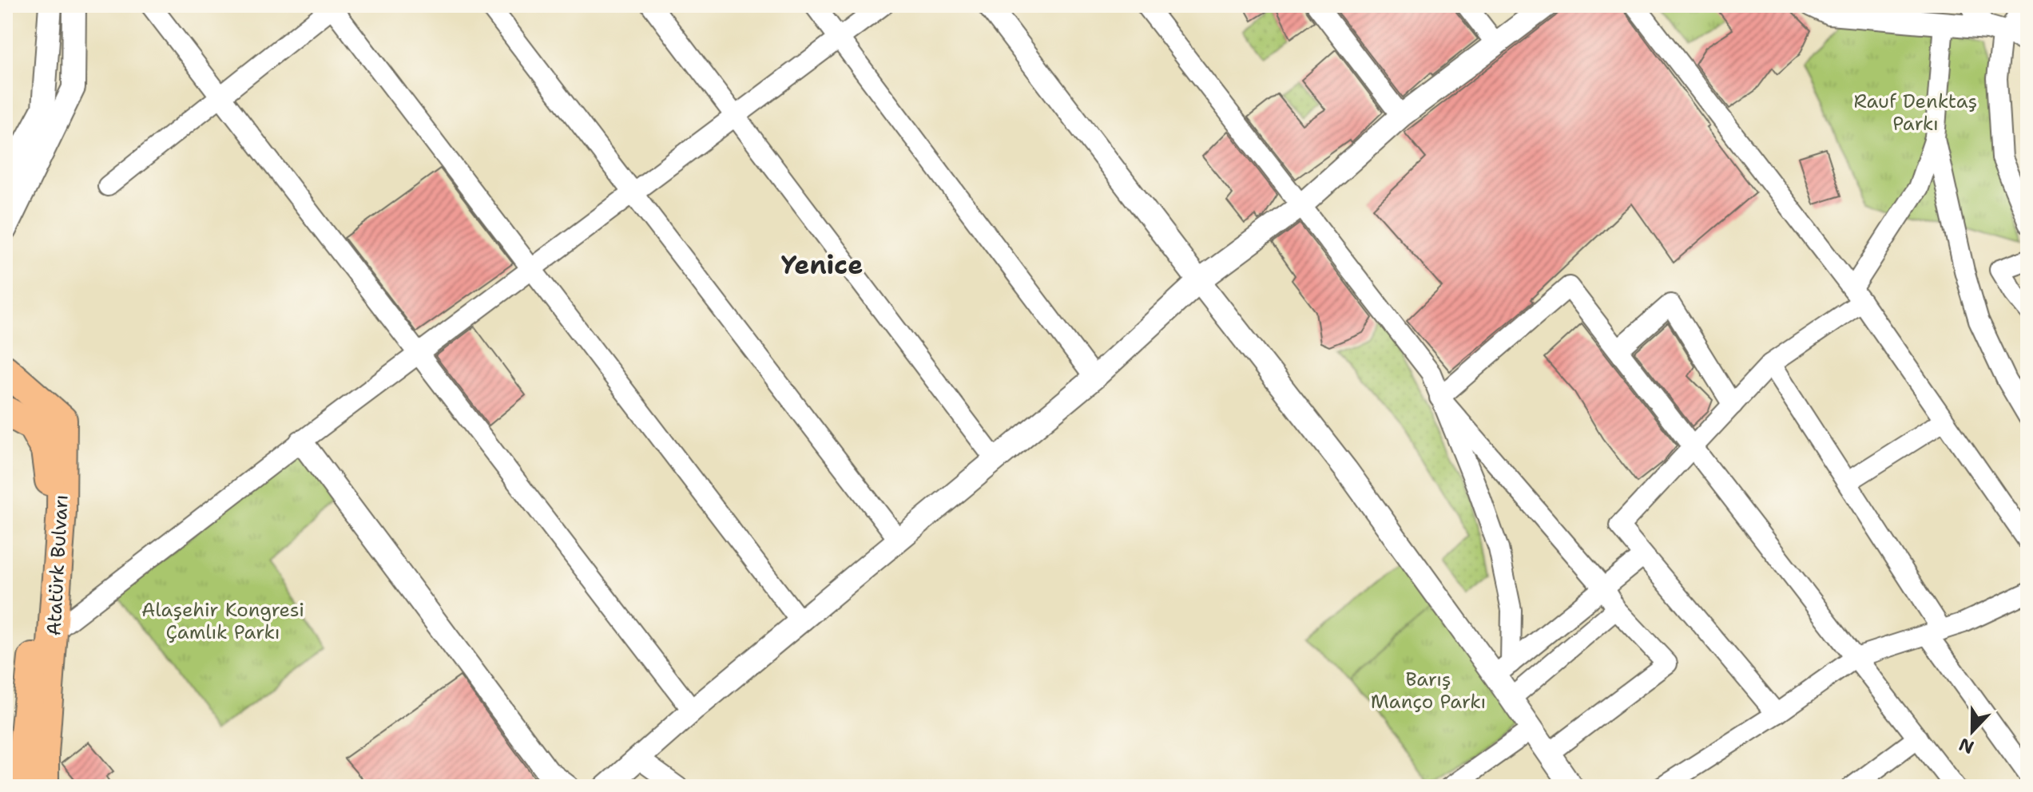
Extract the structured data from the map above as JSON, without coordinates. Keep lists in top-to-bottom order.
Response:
{
  "streets": {
    "main road": ["Atatürk Bulvarı"]
  },
  "districts": ["Yenice"],
  "parks": ["Rauf Denktaş Parkı", "Alaşehir Kongresi Çamlık Parkı", "Barış Manço Parkı"],
  "north": "bottom"
}
